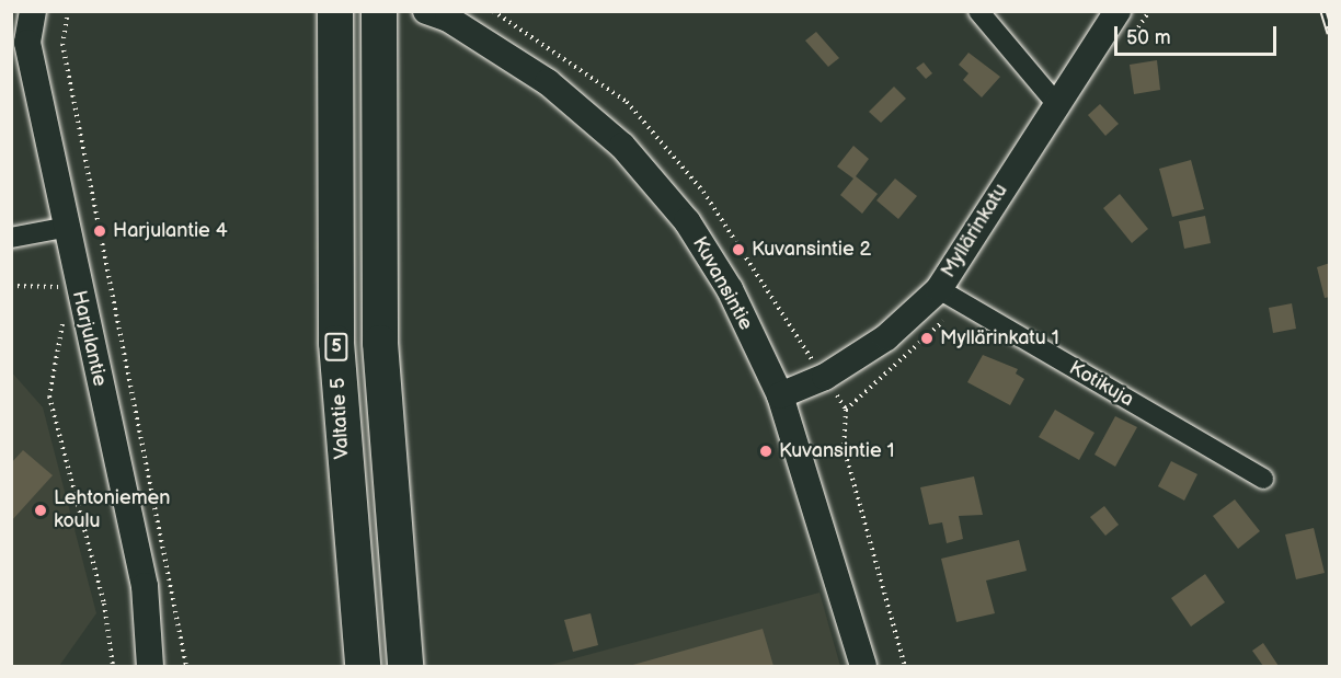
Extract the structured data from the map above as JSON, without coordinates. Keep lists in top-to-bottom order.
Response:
{
  "streets": {
    "highway": ["5", "Valtatie 5"],
    "street": [
      "Myllärinkatu",
      "Kuvansintie",
      "Harjulantie",
      "Kotikuja"
    ]
  },
  "crossings": [
    ["Myllärinkatu", "Kuvansintie"],
    ["Myllärinkatu", "Kotikuja"]
  ],
  "places": [
    "Harjulantie 4",
    "Kuvansintie 2",
    "Myllärinkatu 1",
    "Kuvansintie 1",
    "Lehtoniemen koulu"
  ],
  "scale_bar": "50 m"
}
